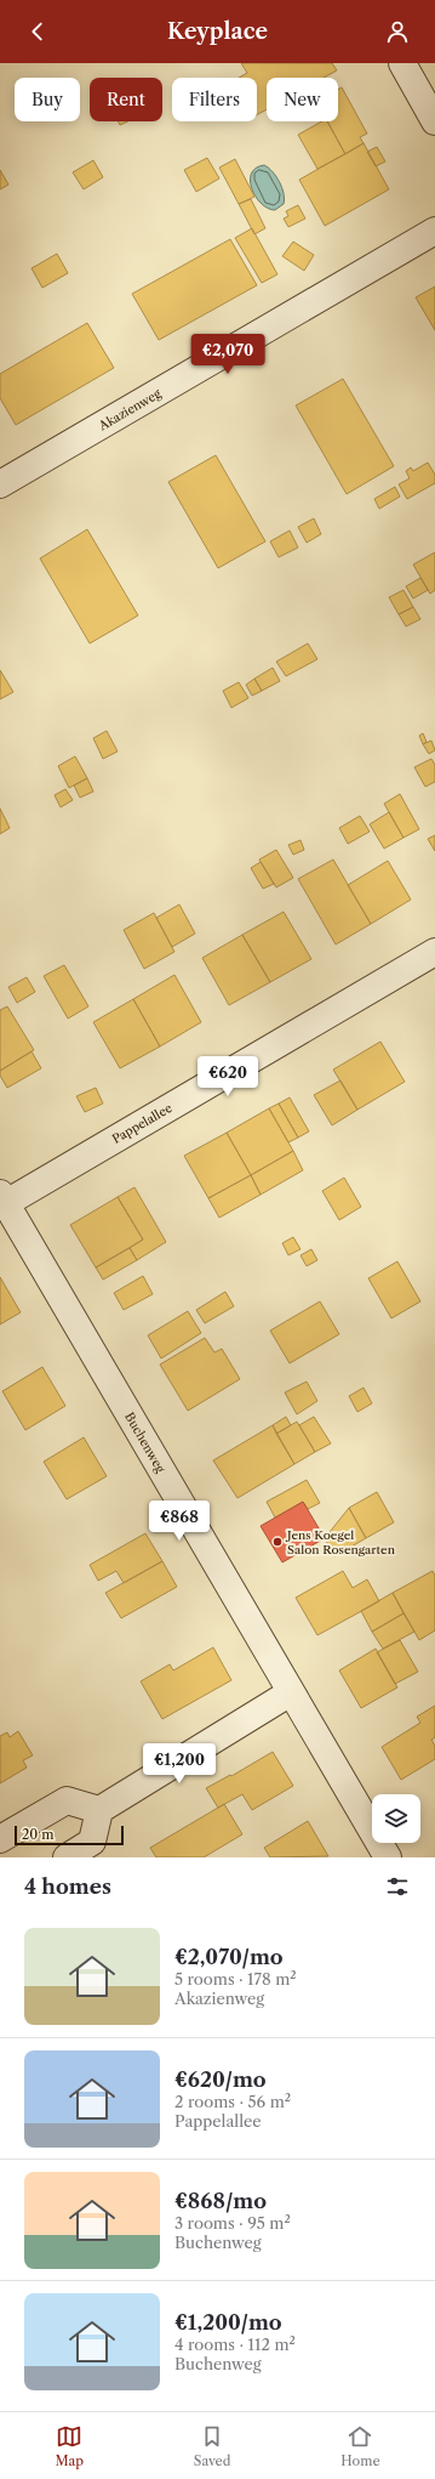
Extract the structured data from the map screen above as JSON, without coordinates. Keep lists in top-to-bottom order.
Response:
{
  "streets": {
    "street": ["Akazienweg", "Pappelallee", "Buchenweg"]
  },
  "crossings": [
    ["Pappelallee", "Buchenweg"]
  ],
  "places": ["Jens Koegel Salon Rosengarten"],
  "scale_bar": "20 m",
  "page": {
    "header": "Keyplace",
    "chip": [
      "Buy",
      "Rent",
      "Filters",
      "New"
    ],
    "price": [
      "€2,070",
      "€620",
      "€868",
      "€1,200"
    ],
    "scale": "20 m",
    "heading": "4 homes",
    "list": [
      {
        "name": "€2,070/mo",
        "note": "5 rooms · 178 m² · Akazienweg"
      },
      {
        "name": "€620/mo",
        "note": "2 rooms · 56 m² · Pappelallee"
      },
      {
        "name": "€868/mo",
        "note": "3 rooms · 95 m² · Buchenweg"
      },
      {
        "name": "€1,200/mo",
        "note": "4 rooms · 112 m² · Buchenweg"
      }
    ],
    "tabs": ["Map", "Saved", "Home"]
  }
}
